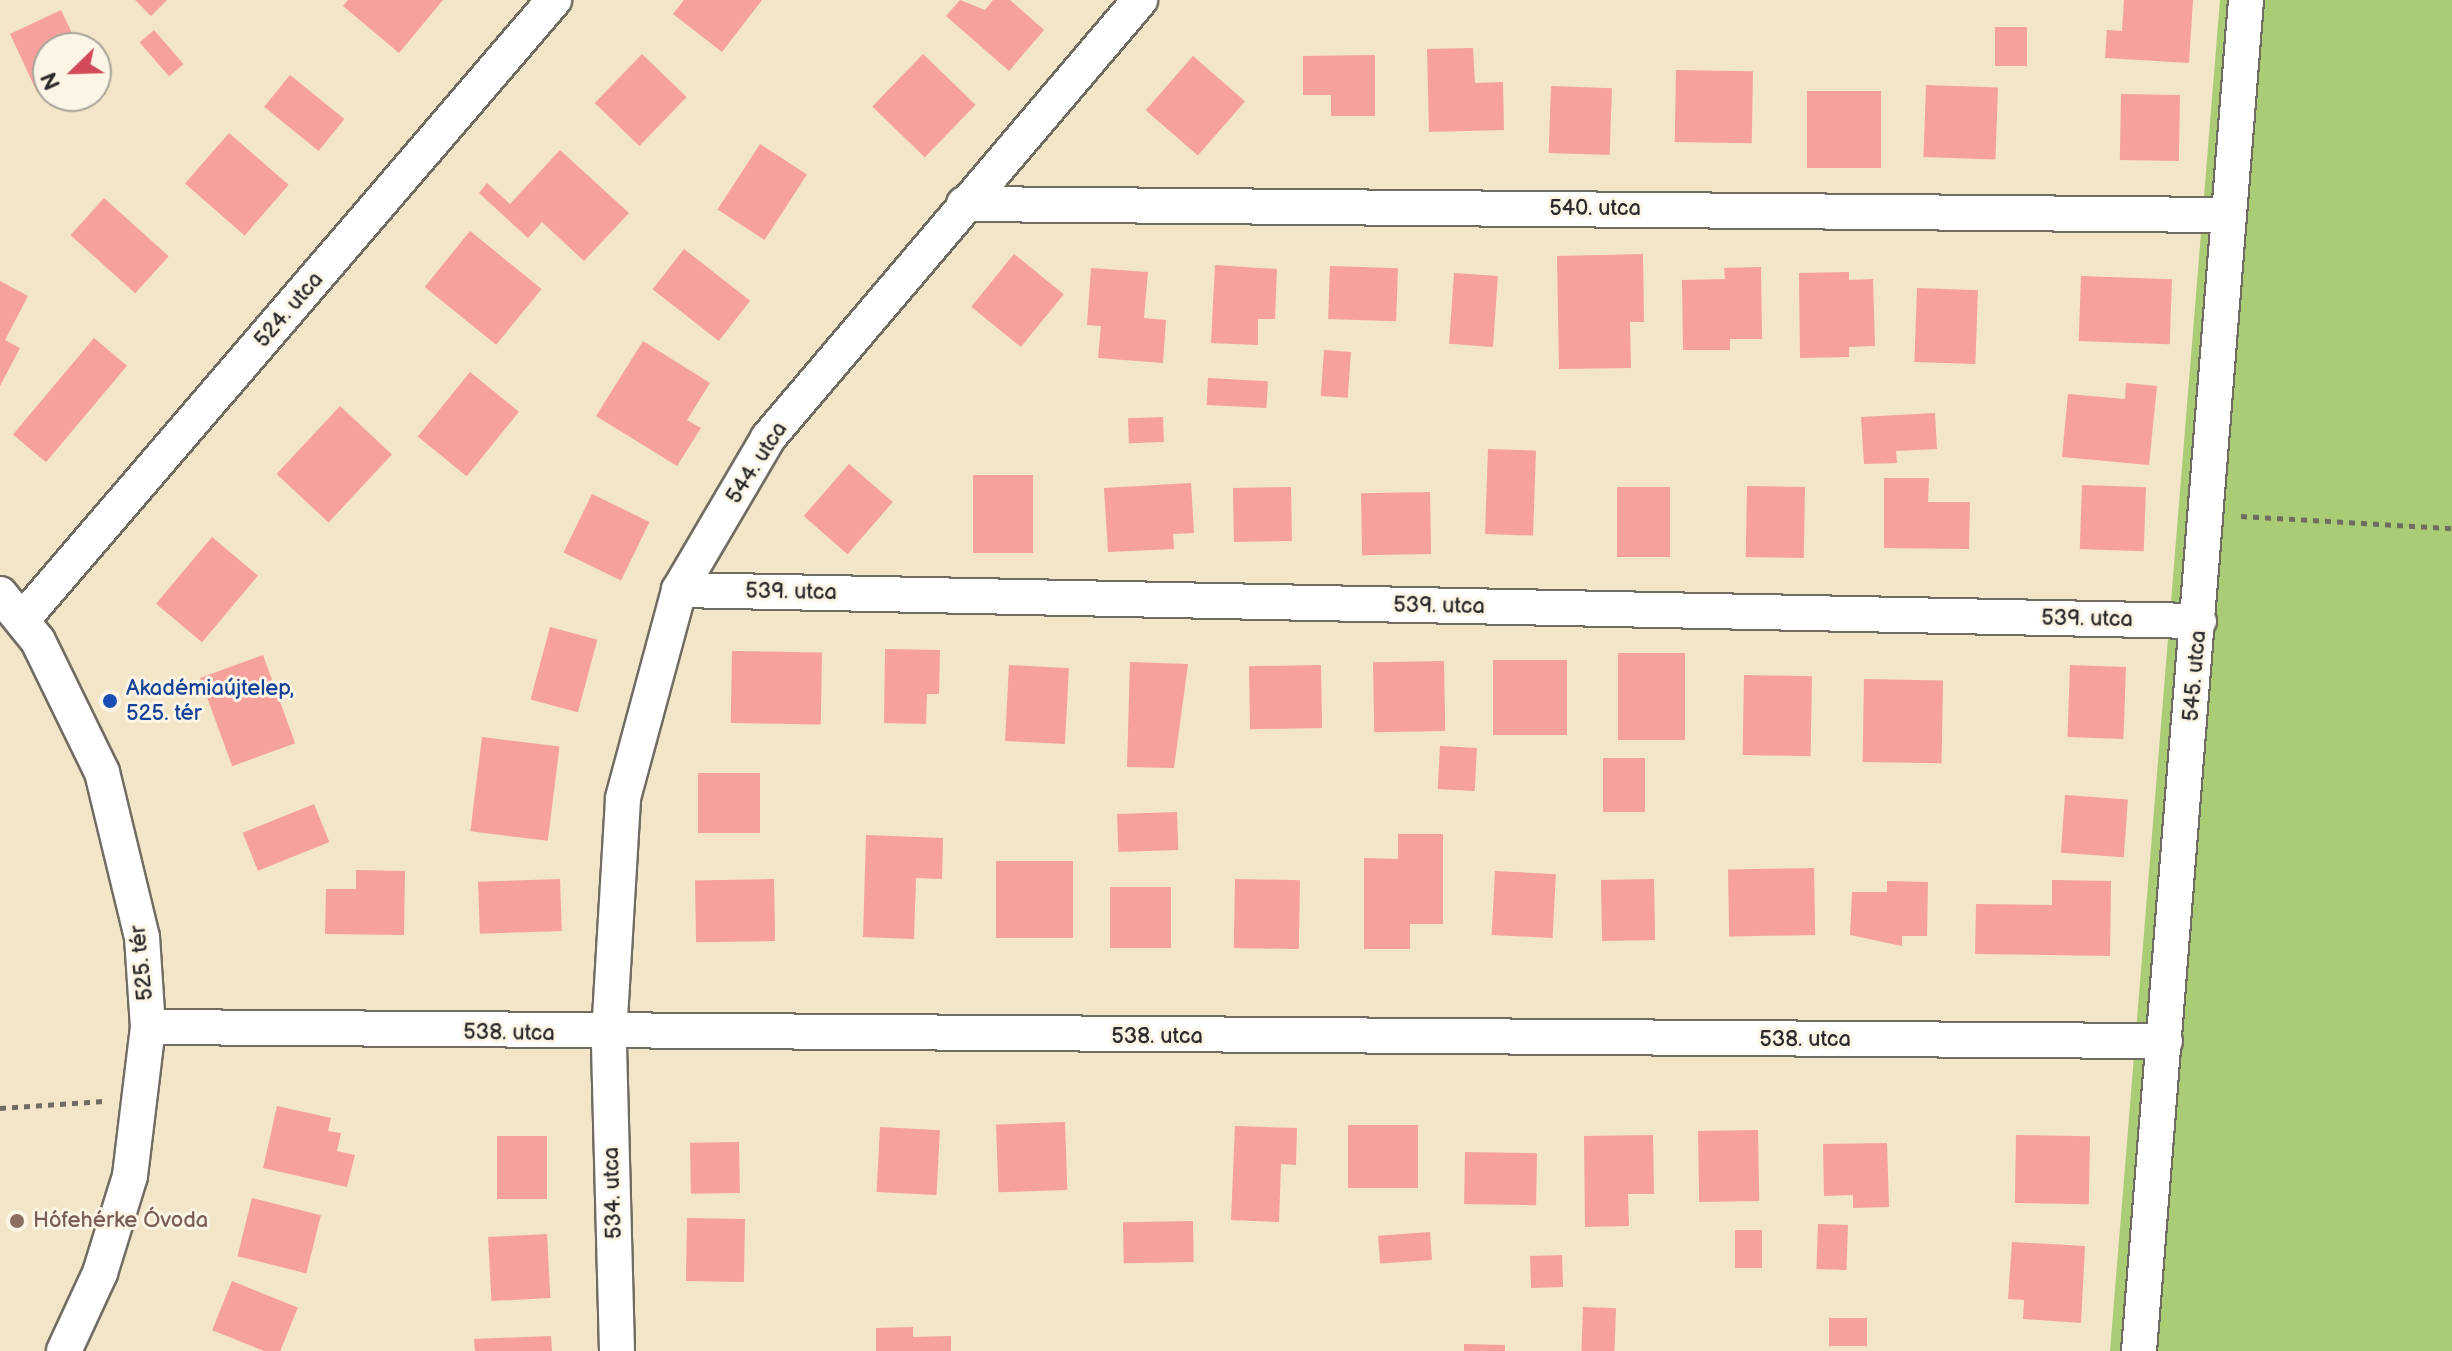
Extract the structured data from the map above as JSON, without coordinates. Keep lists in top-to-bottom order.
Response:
{
  "streets": {
    "street": [
      "540. utca",
      "524. utca",
      "544. utca",
      "539. utca",
      "545. utca",
      "525. tér",
      "538. utca",
      "534. utca"
    ]
  },
  "crossings": [
    ["540. utca", "544. utca"],
    ["540. utca", "545. utca"],
    ["524. utca", "525. tér"],
    ["544. utca", "539. utca"],
    ["544. utca", "538. utca"],
    ["544. utca", "534. utca"],
    ["539. utca", "545. utca"],
    ["545. utca", "538. utca"],
    ["525. tér", "538. utca"],
    ["538. utca", "534. utca"]
  ],
  "places": ["Akadémiaújtelep, 525. tér", "Hófehérke Óvoda"],
  "north": "bottom left"
}
